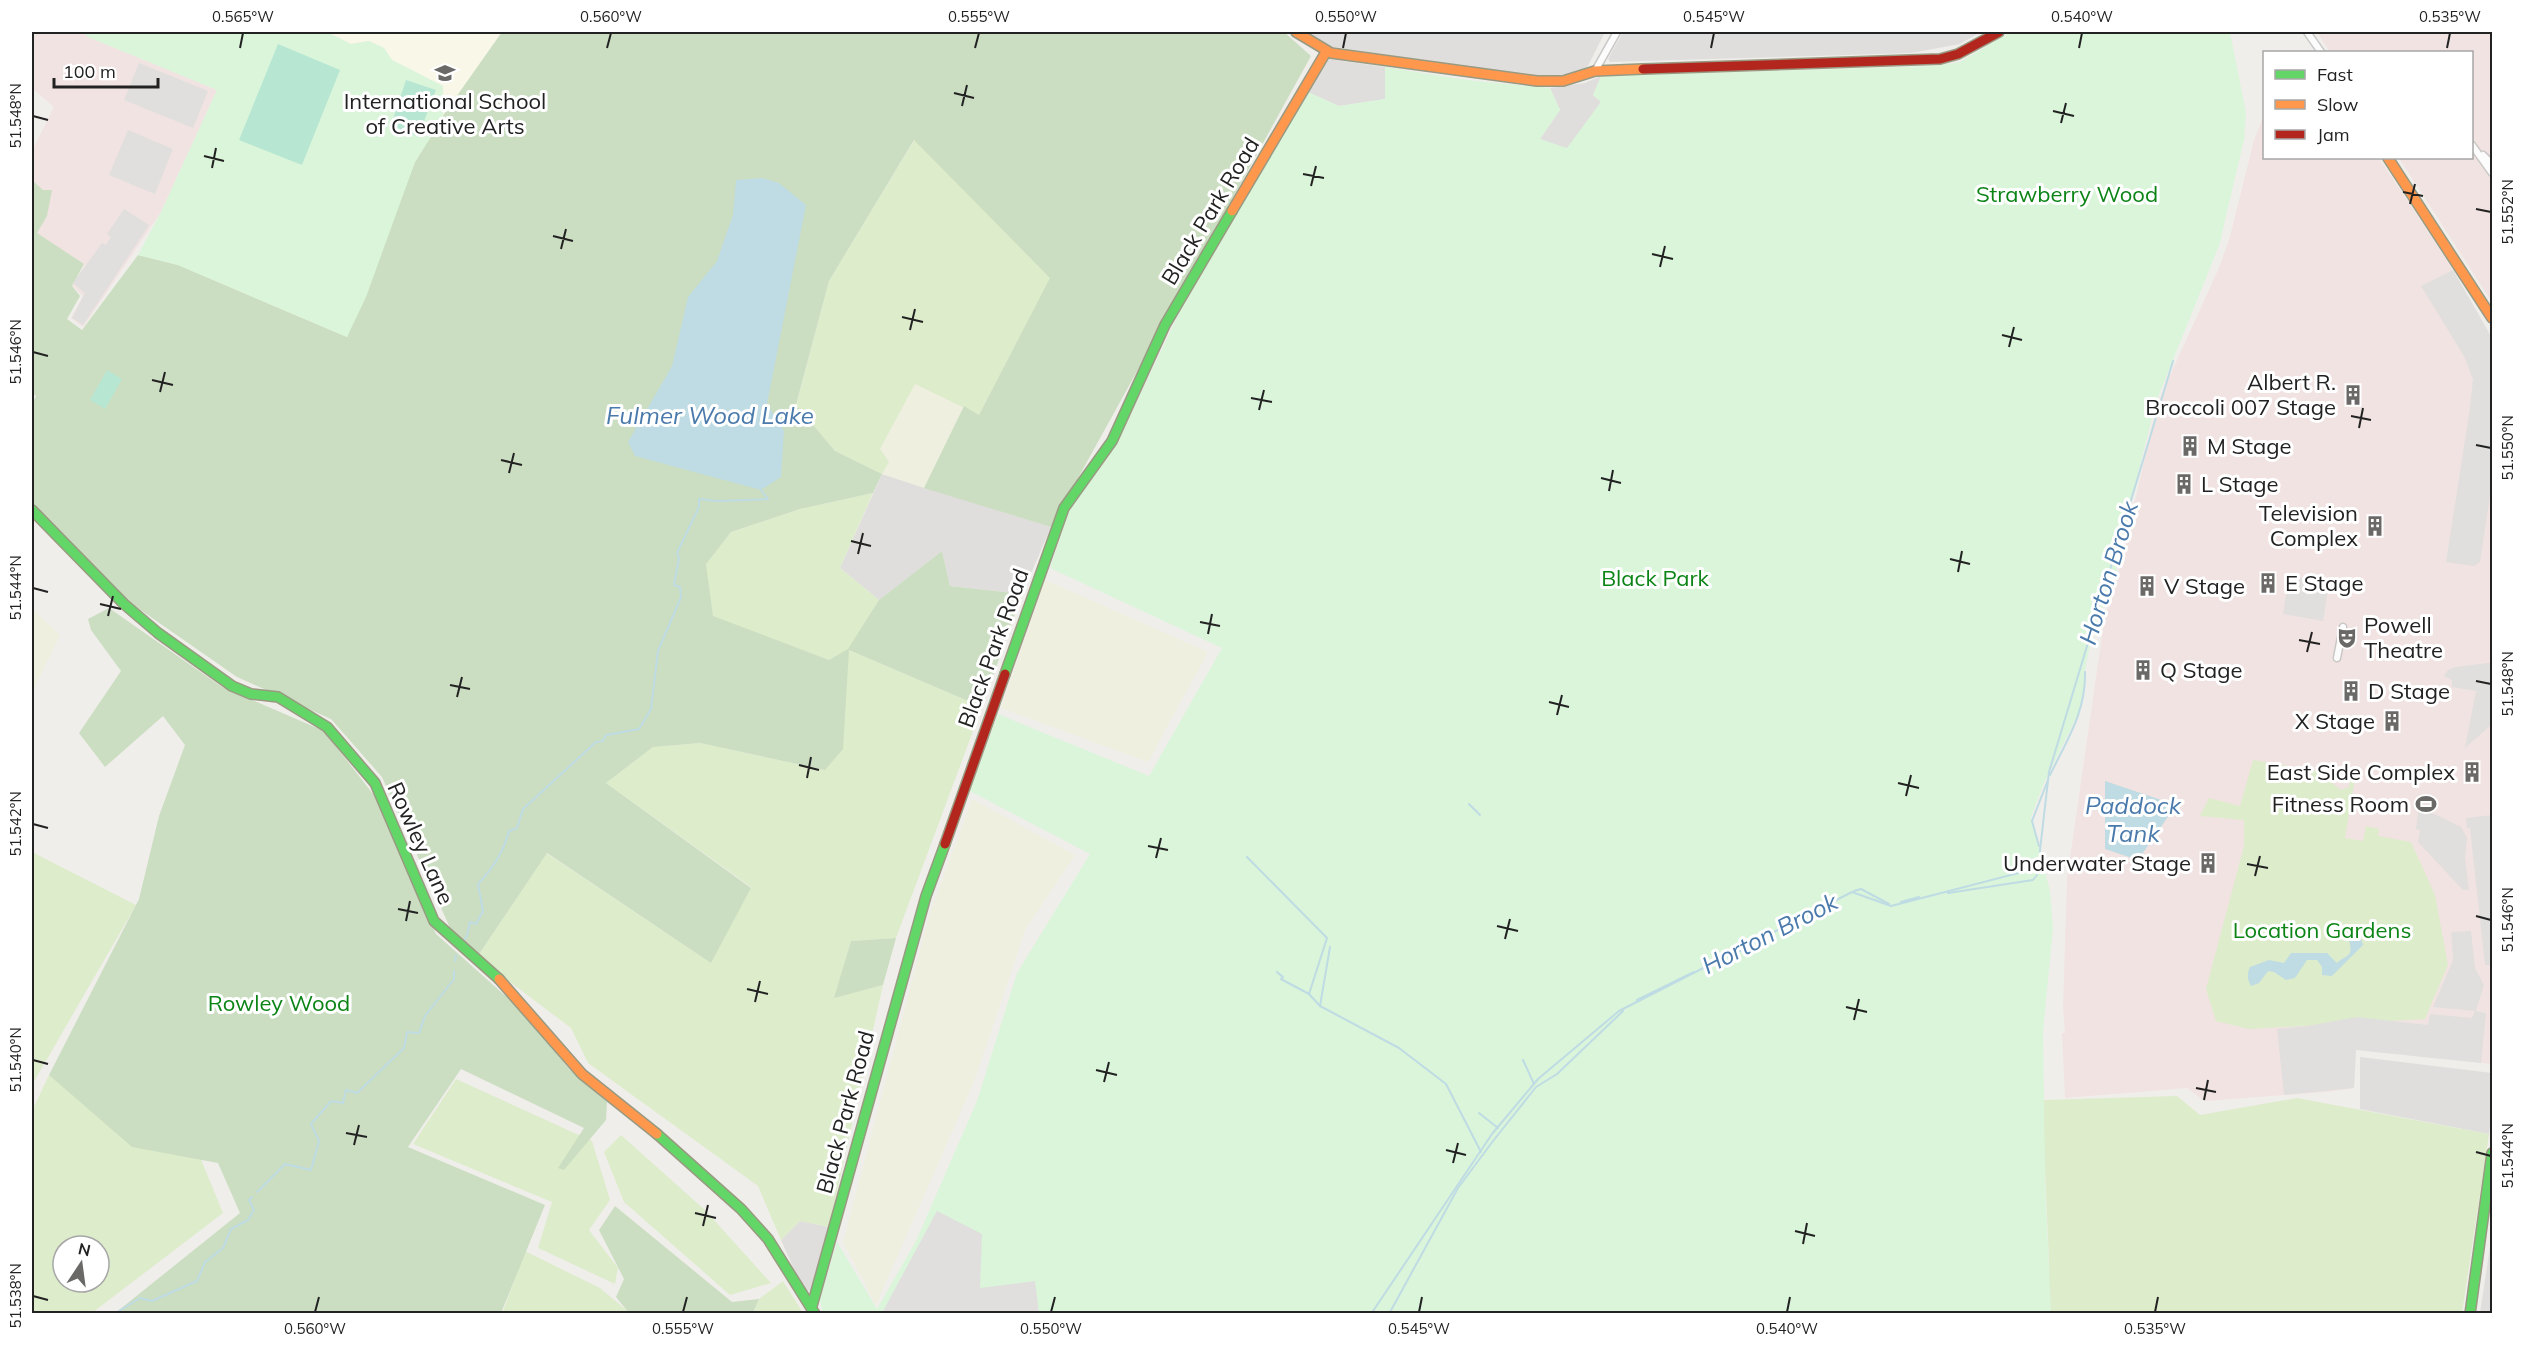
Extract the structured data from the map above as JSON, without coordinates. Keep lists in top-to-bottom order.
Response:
{
  "streets": {
    "street": ["Black Park Road", "Rowley Lane"]
  },
  "crossings": [
    ["Black Park Road", "Rowley Lane"]
  ],
  "water": ["Fulmer Wood Lake", "Horton Brook", "Paddock Tank"],
  "parks": [
    "Strawberry Wood",
    "Black Park",
    "Location Gardens",
    "Rowley Wood"
  ],
  "places": {
    "school or university": ["International School of Creative Arts"],
    "building": [
      "Albert R. Broccoli 007 Stage",
      "M Stage",
      "L Stage",
      "Television Complex",
      "E Stage",
      "V Stage",
      "Q Stage",
      "D Stage",
      "X Stage",
      "East Side Complex",
      "Underwater Stage"
    ],
    "theatre": ["Powell Theatre"],
    "sports": ["Fitness Room"]
  },
  "legend": ["Fast", "Slow", "Jam"],
  "scale_bar": "100 m",
  "north": "top",
  "coordinates": [
    "0.565°W",
    "0.560°W",
    "0.555°W",
    "0.550°W",
    "0.545°W",
    "0.540°W",
    "0.535°W",
    "51.548°N",
    "51.552°N",
    "51.546°N",
    "51.550°N",
    "51.544°N",
    "51.542°N",
    "51.540°N",
    "51.538°N"
  ]
}
